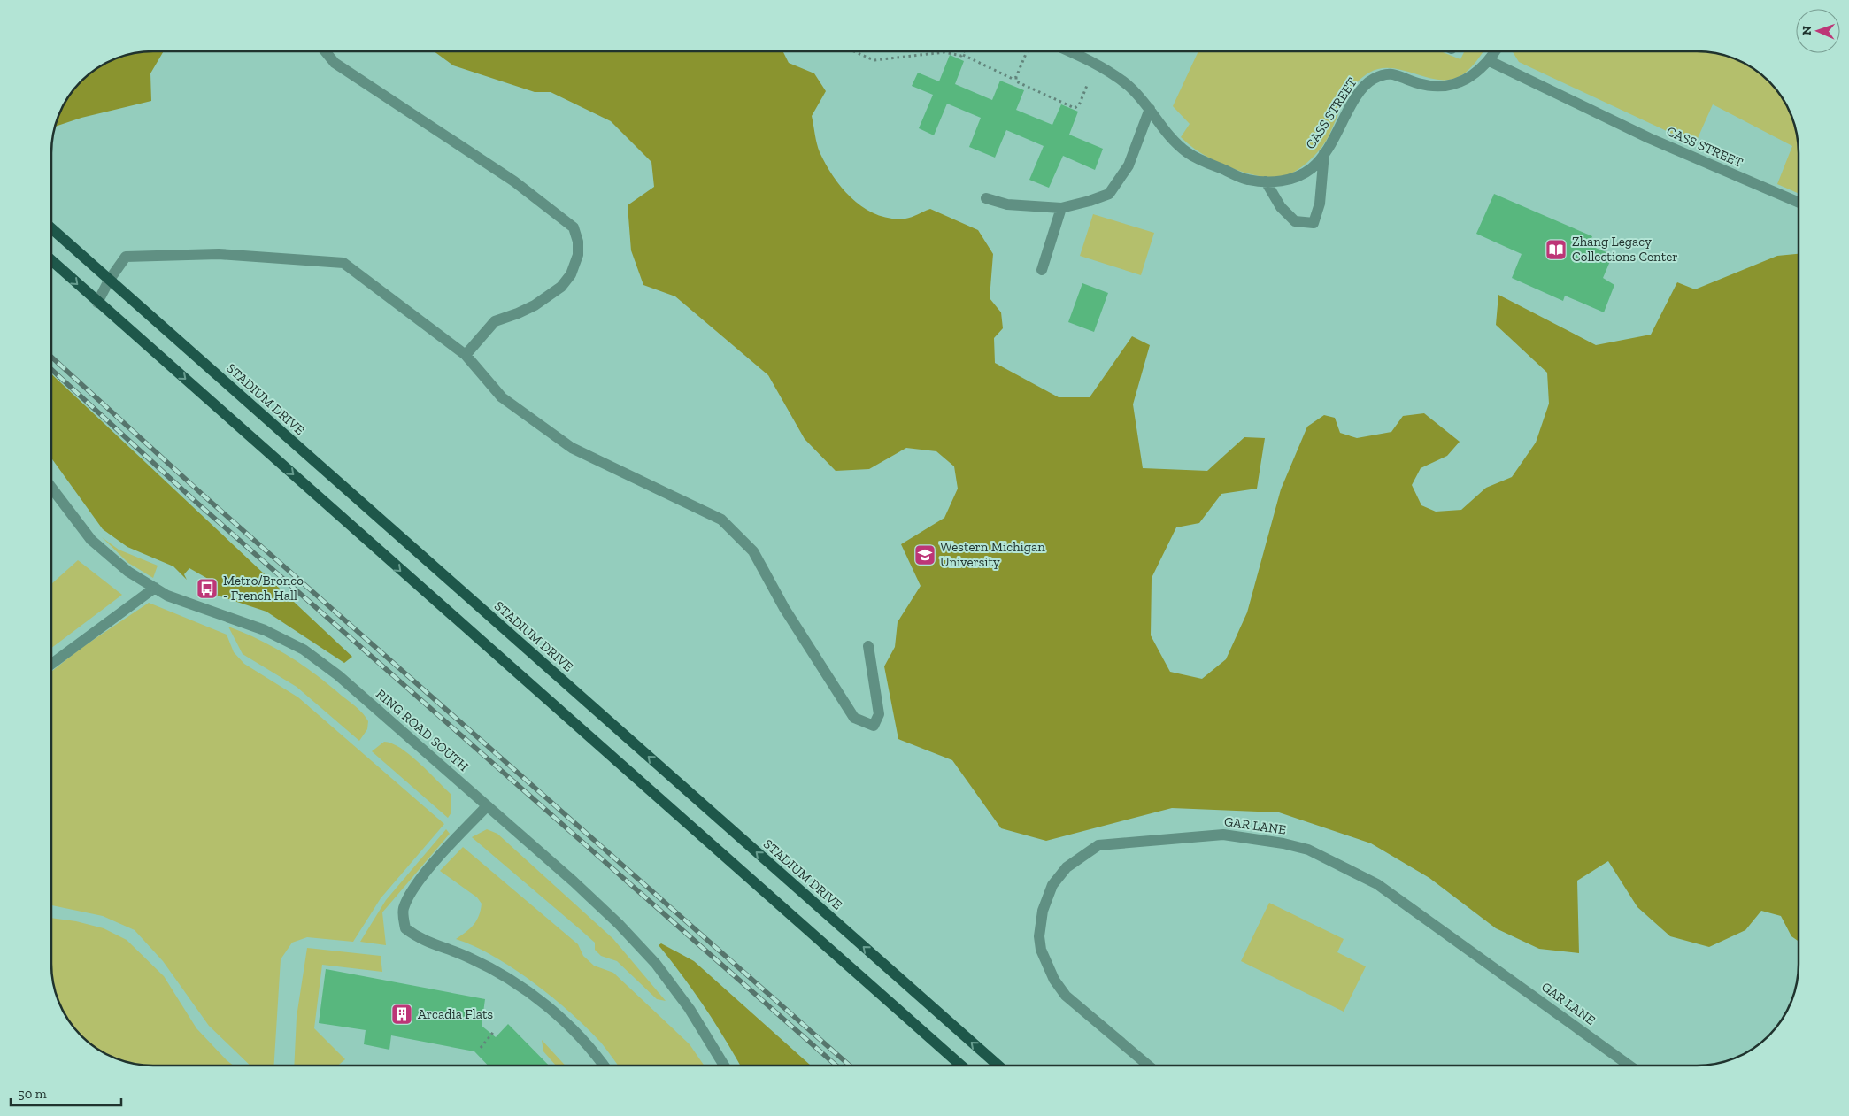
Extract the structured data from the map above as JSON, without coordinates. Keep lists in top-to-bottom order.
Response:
{
  "streets": {
    "main road": ["STADIUM DRIVE"],
    "street": ["CASS STREET", "RING ROAD SOUTH", "GAR LANE"]
  },
  "places": {
    "library": ["Zhang Legacy Collections Center"],
    "school or university": ["Western Michigan University"],
    "bus stop": ["Metro/Bronco - French Hall"],
    "building": ["Arcadia Flats"]
  },
  "scale_bar": "50 m",
  "north": "left"
}
